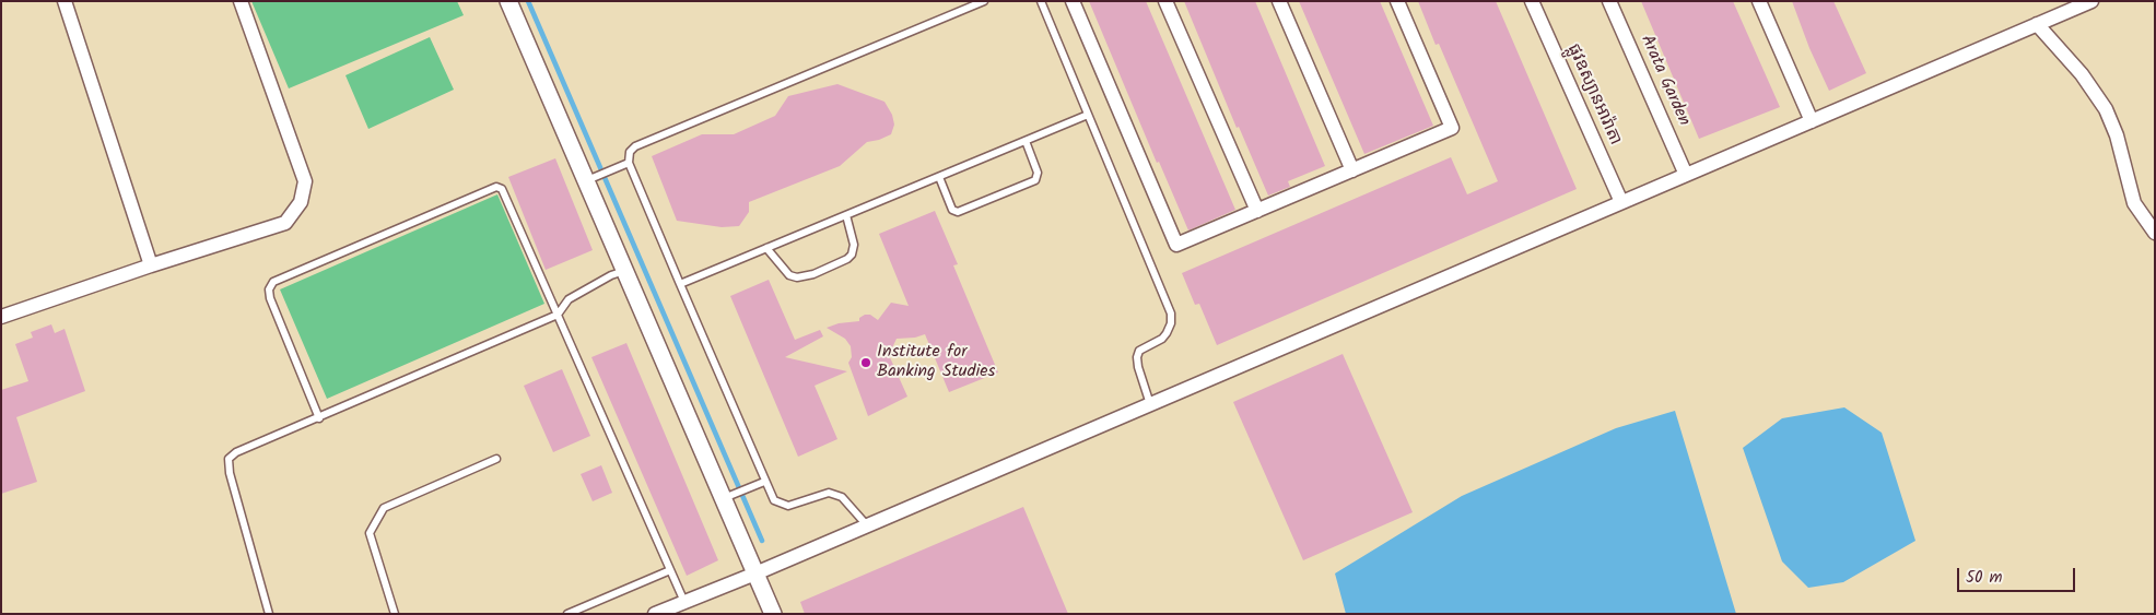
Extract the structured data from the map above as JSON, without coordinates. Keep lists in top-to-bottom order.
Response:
{
  "streets": {
    "street": ["Arata Garden", "ផ្លូវឧស្យានអារ៉ាតា"]
  },
  "places": ["Institute for Banking Studies"],
  "scale_bar": "50 m"
}
